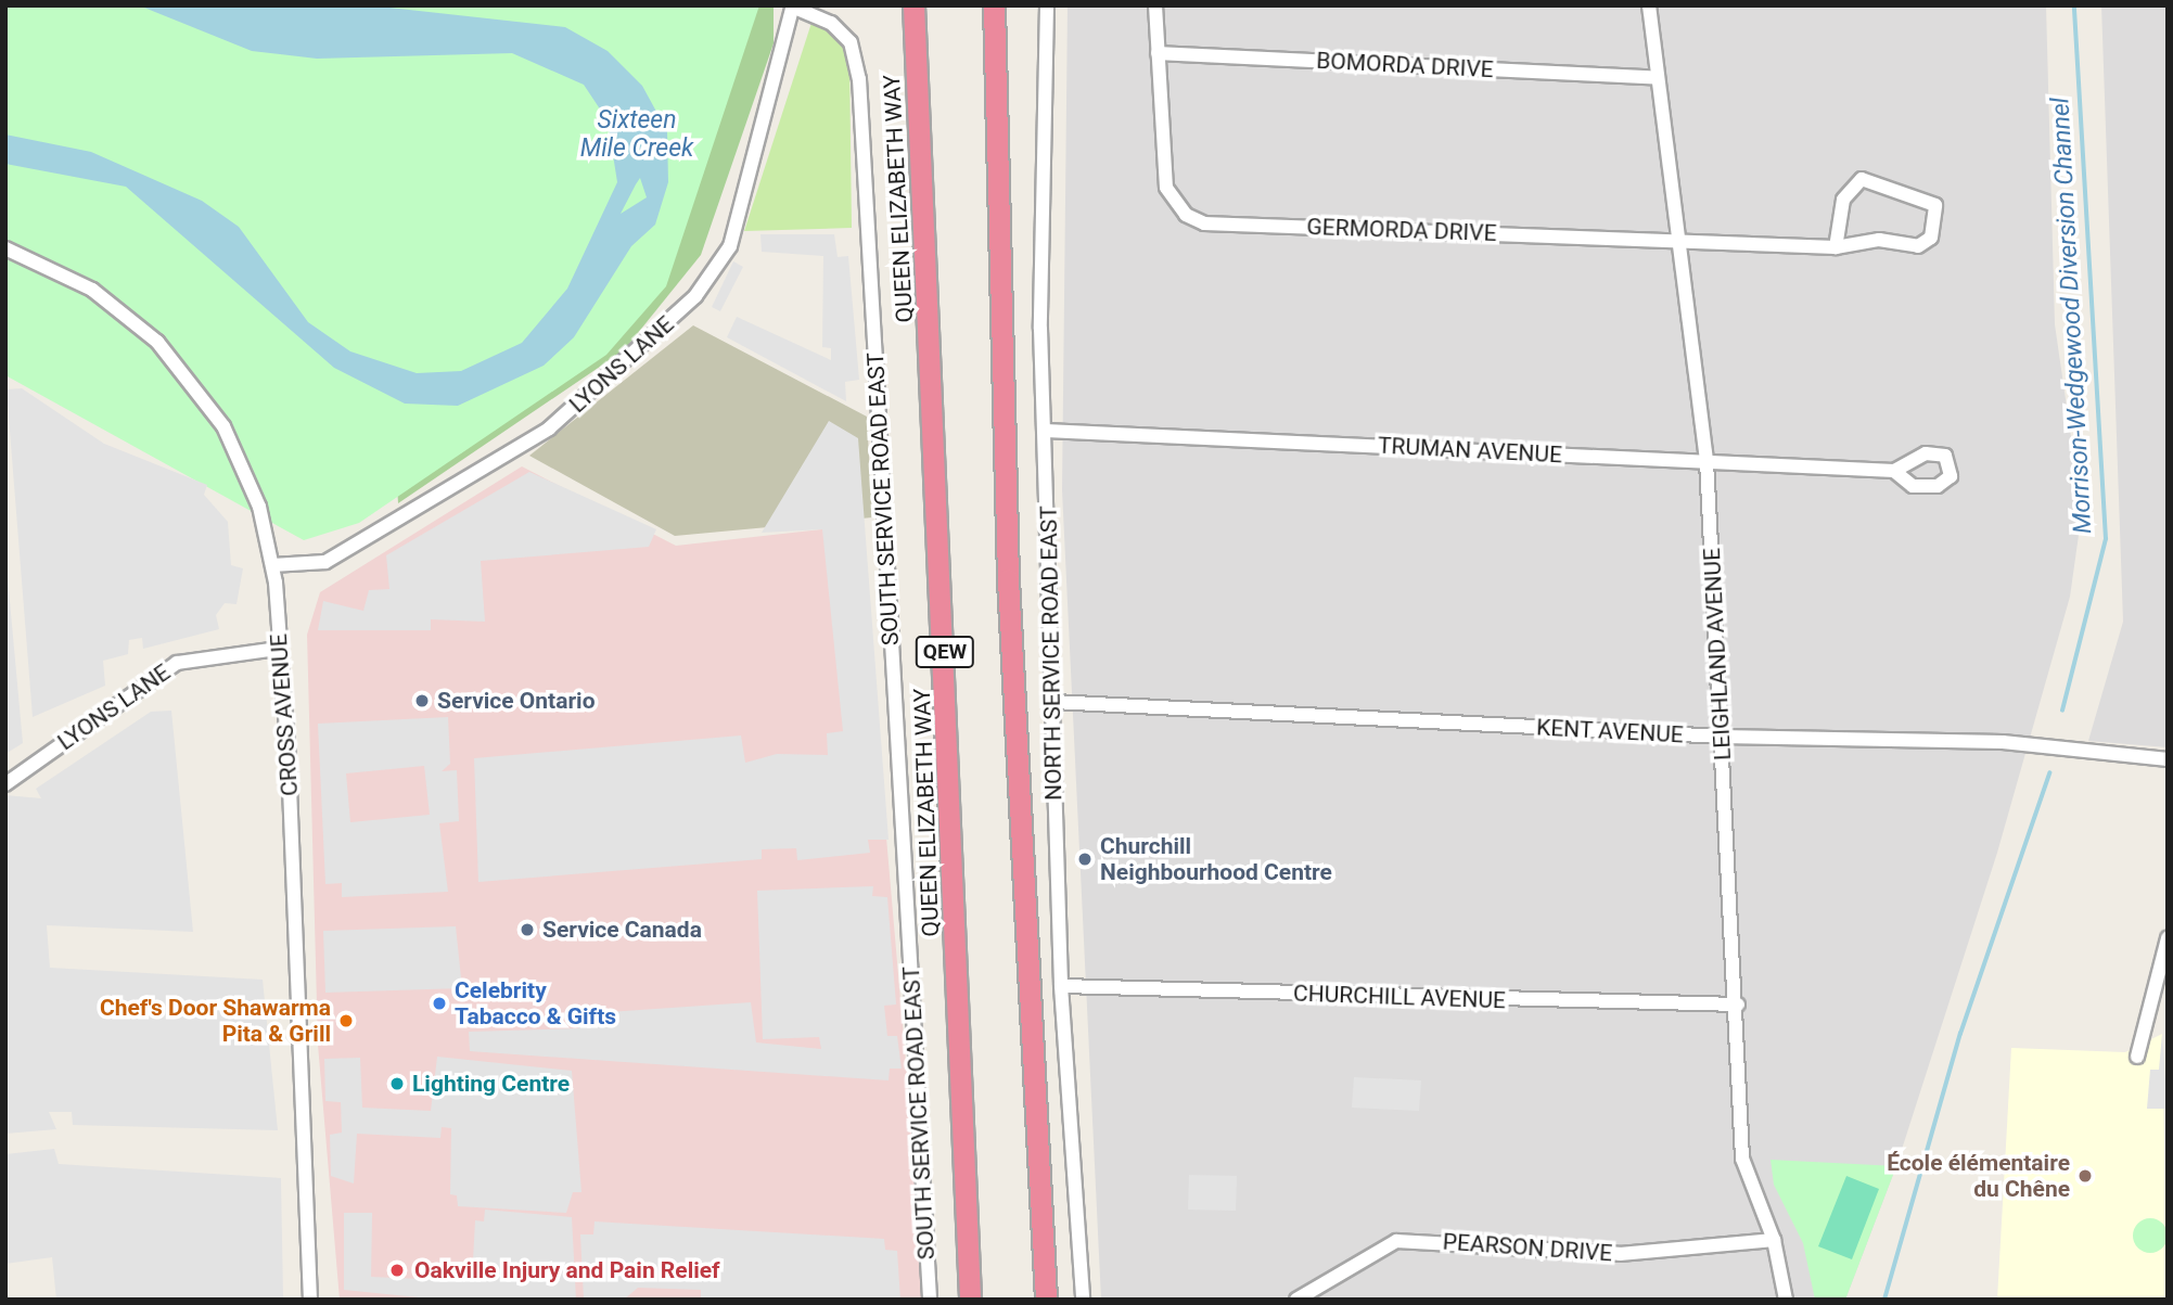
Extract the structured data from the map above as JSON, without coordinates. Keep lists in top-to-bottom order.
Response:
{
  "streets": {
    "highway": ["QUEEN ELIZABETH WAY", "QEW"],
    "street": [
      "BOMORDA DRIVE",
      "GERMORDA DRIVE",
      "LYONS LANE",
      "TRUMAN AVENUE",
      "SOUTH SERVICE ROAD EAST",
      "NORTH SERVICE ROAD EAST",
      "LEIGHLAND AVENUE",
      "CROSS AVENUE",
      "KENT AVENUE",
      "CHURCHILL AVENUE",
      "PEARSON DRIVE"
    ]
  },
  "crossings": [
    ["BOMORDA DRIVE", "GERMORDA DRIVE"],
    ["BOMORDA DRIVE", "LEIGHLAND AVENUE"],
    ["GERMORDA DRIVE", "LEIGHLAND AVENUE"],
    ["LYONS LANE", "SOUTH SERVICE ROAD EAST"],
    ["LYONS LANE", "CROSS AVENUE"],
    ["TRUMAN AVENUE", "NORTH SERVICE ROAD EAST"],
    ["TRUMAN AVENUE", "LEIGHLAND AVENUE"],
    ["NORTH SERVICE ROAD EAST", "KENT AVENUE"],
    ["NORTH SERVICE ROAD EAST", "CHURCHILL AVENUE"],
    ["LEIGHLAND AVENUE", "KENT AVENUE"],
    ["LEIGHLAND AVENUE", "CHURCHILL AVENUE"],
    ["LEIGHLAND AVENUE", "PEARSON DRIVE"]
  ],
  "water": ["Sixteen Mile Creek", "Morrison-Wedgewood Diversion Channel"],
  "places": [
    "Service Ontario",
    "Churchill Neighbourhood Centre",
    "Service Canada",
    "Celebrity Tabacco & Gifts",
    "Chef's Door Shawarma Pita & Grill",
    "Lighting Centre",
    "École élémentaire du Chêne",
    "Oakville Injury and Pain Relief"
  ]
}
